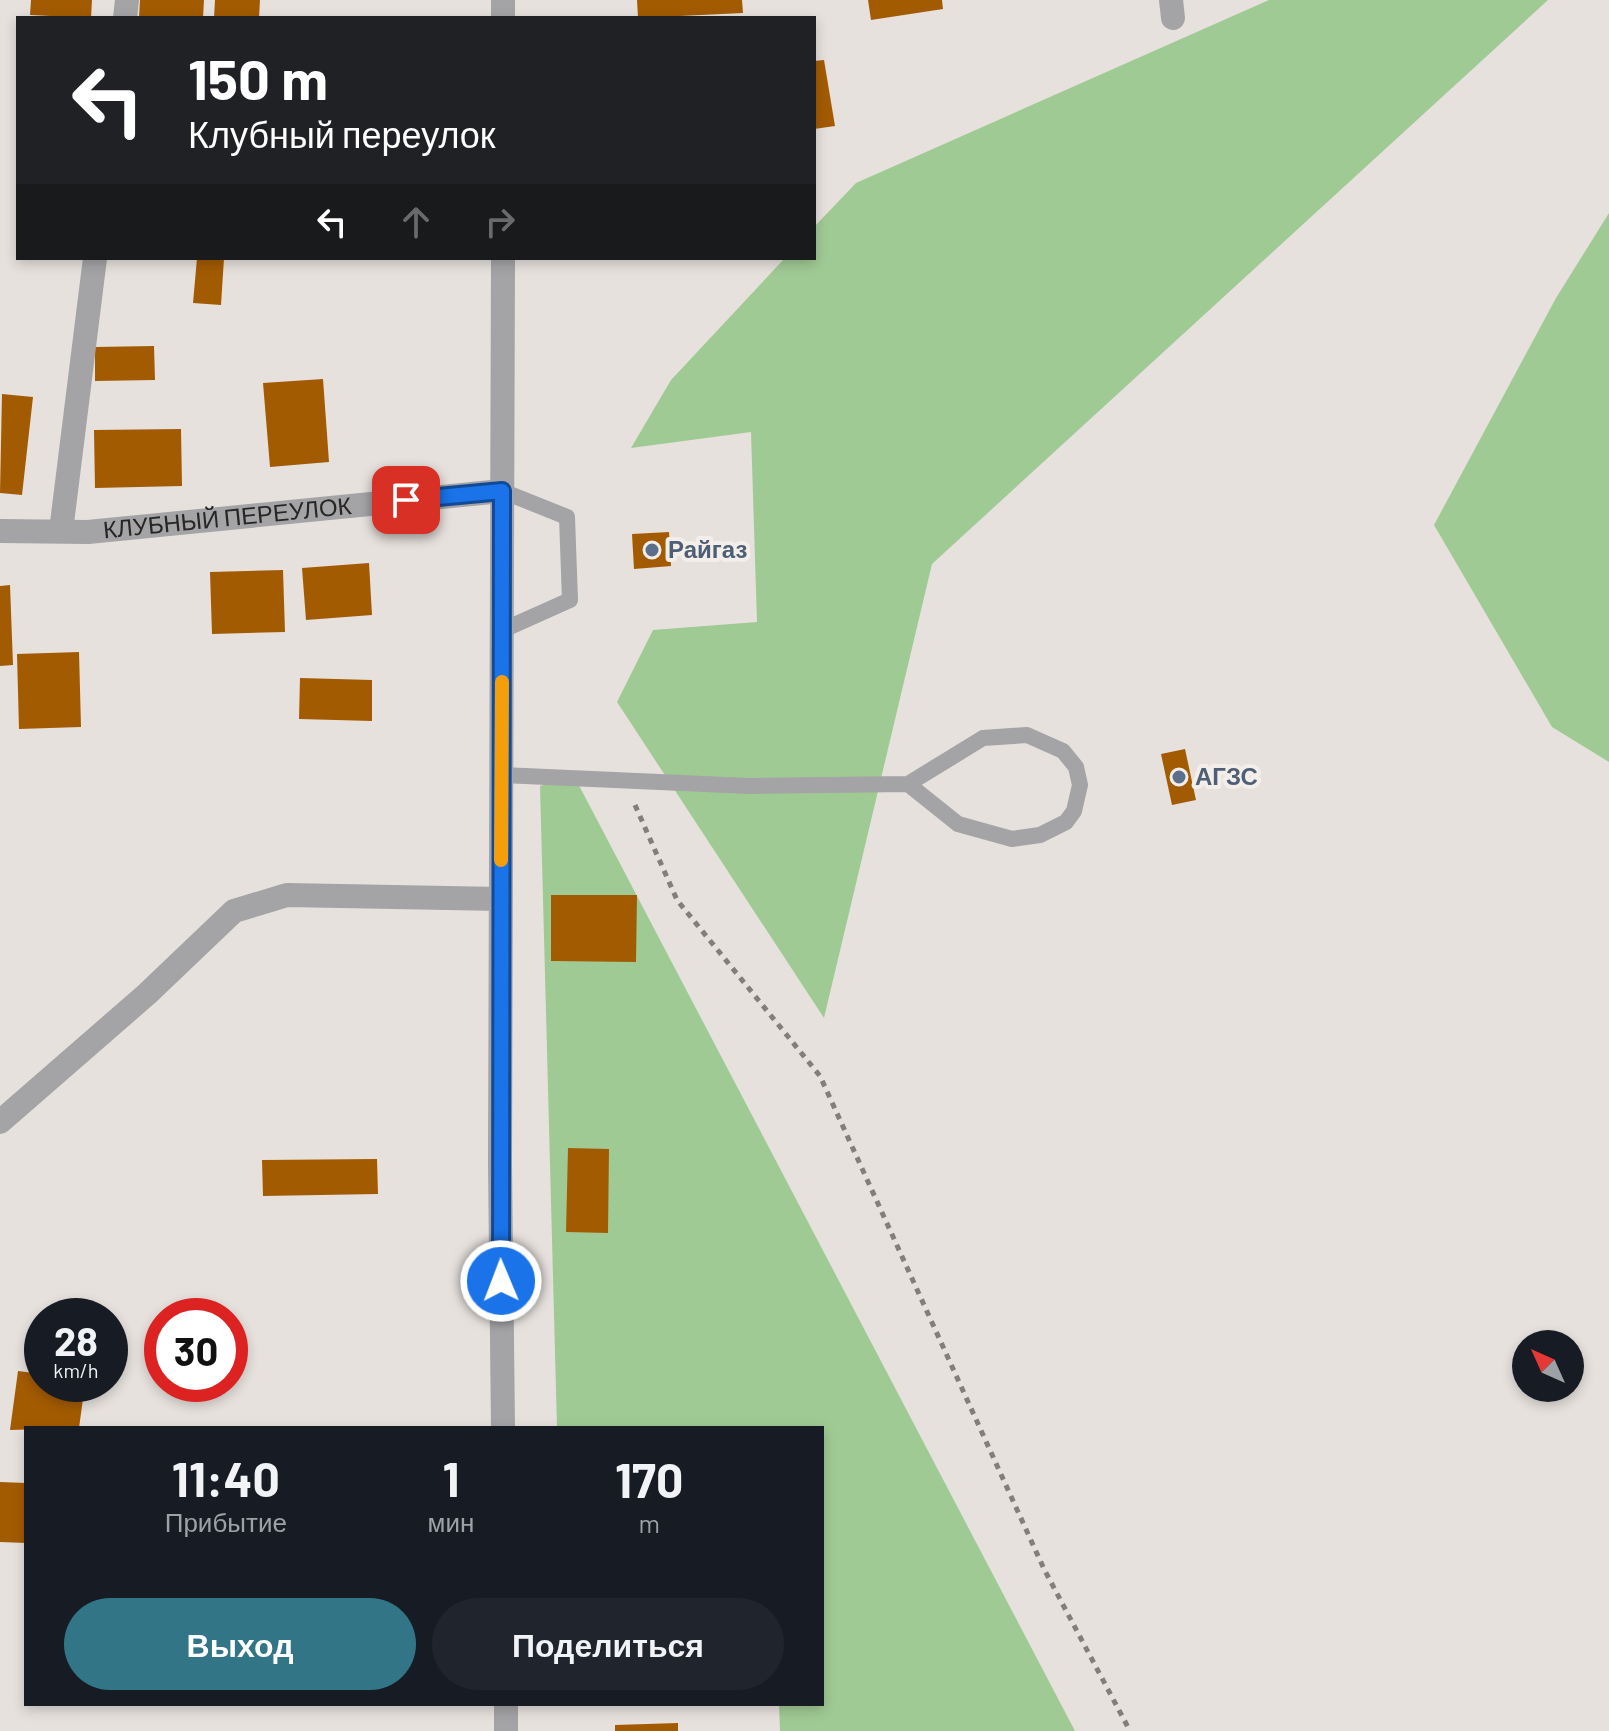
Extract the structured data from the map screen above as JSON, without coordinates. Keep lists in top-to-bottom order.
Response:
{
  "streets": {
    "street": ["КЛУБНЫЙ ПЕРЕУЛОК"]
  },
  "places": ["Райгаз", "АГЗС"],
  "north": "top left",
  "page": {
    "turn": ["150 m", "Клубный переулок"],
    "speed": "28 km/h",
    "limit": "30",
    "eta": [
      "11:40",
      "Прибытие",
      "1",
      "мин",
      "170",
      "m"
    ],
    "buttons": ["Выход", "Поделиться"]
  }
}
